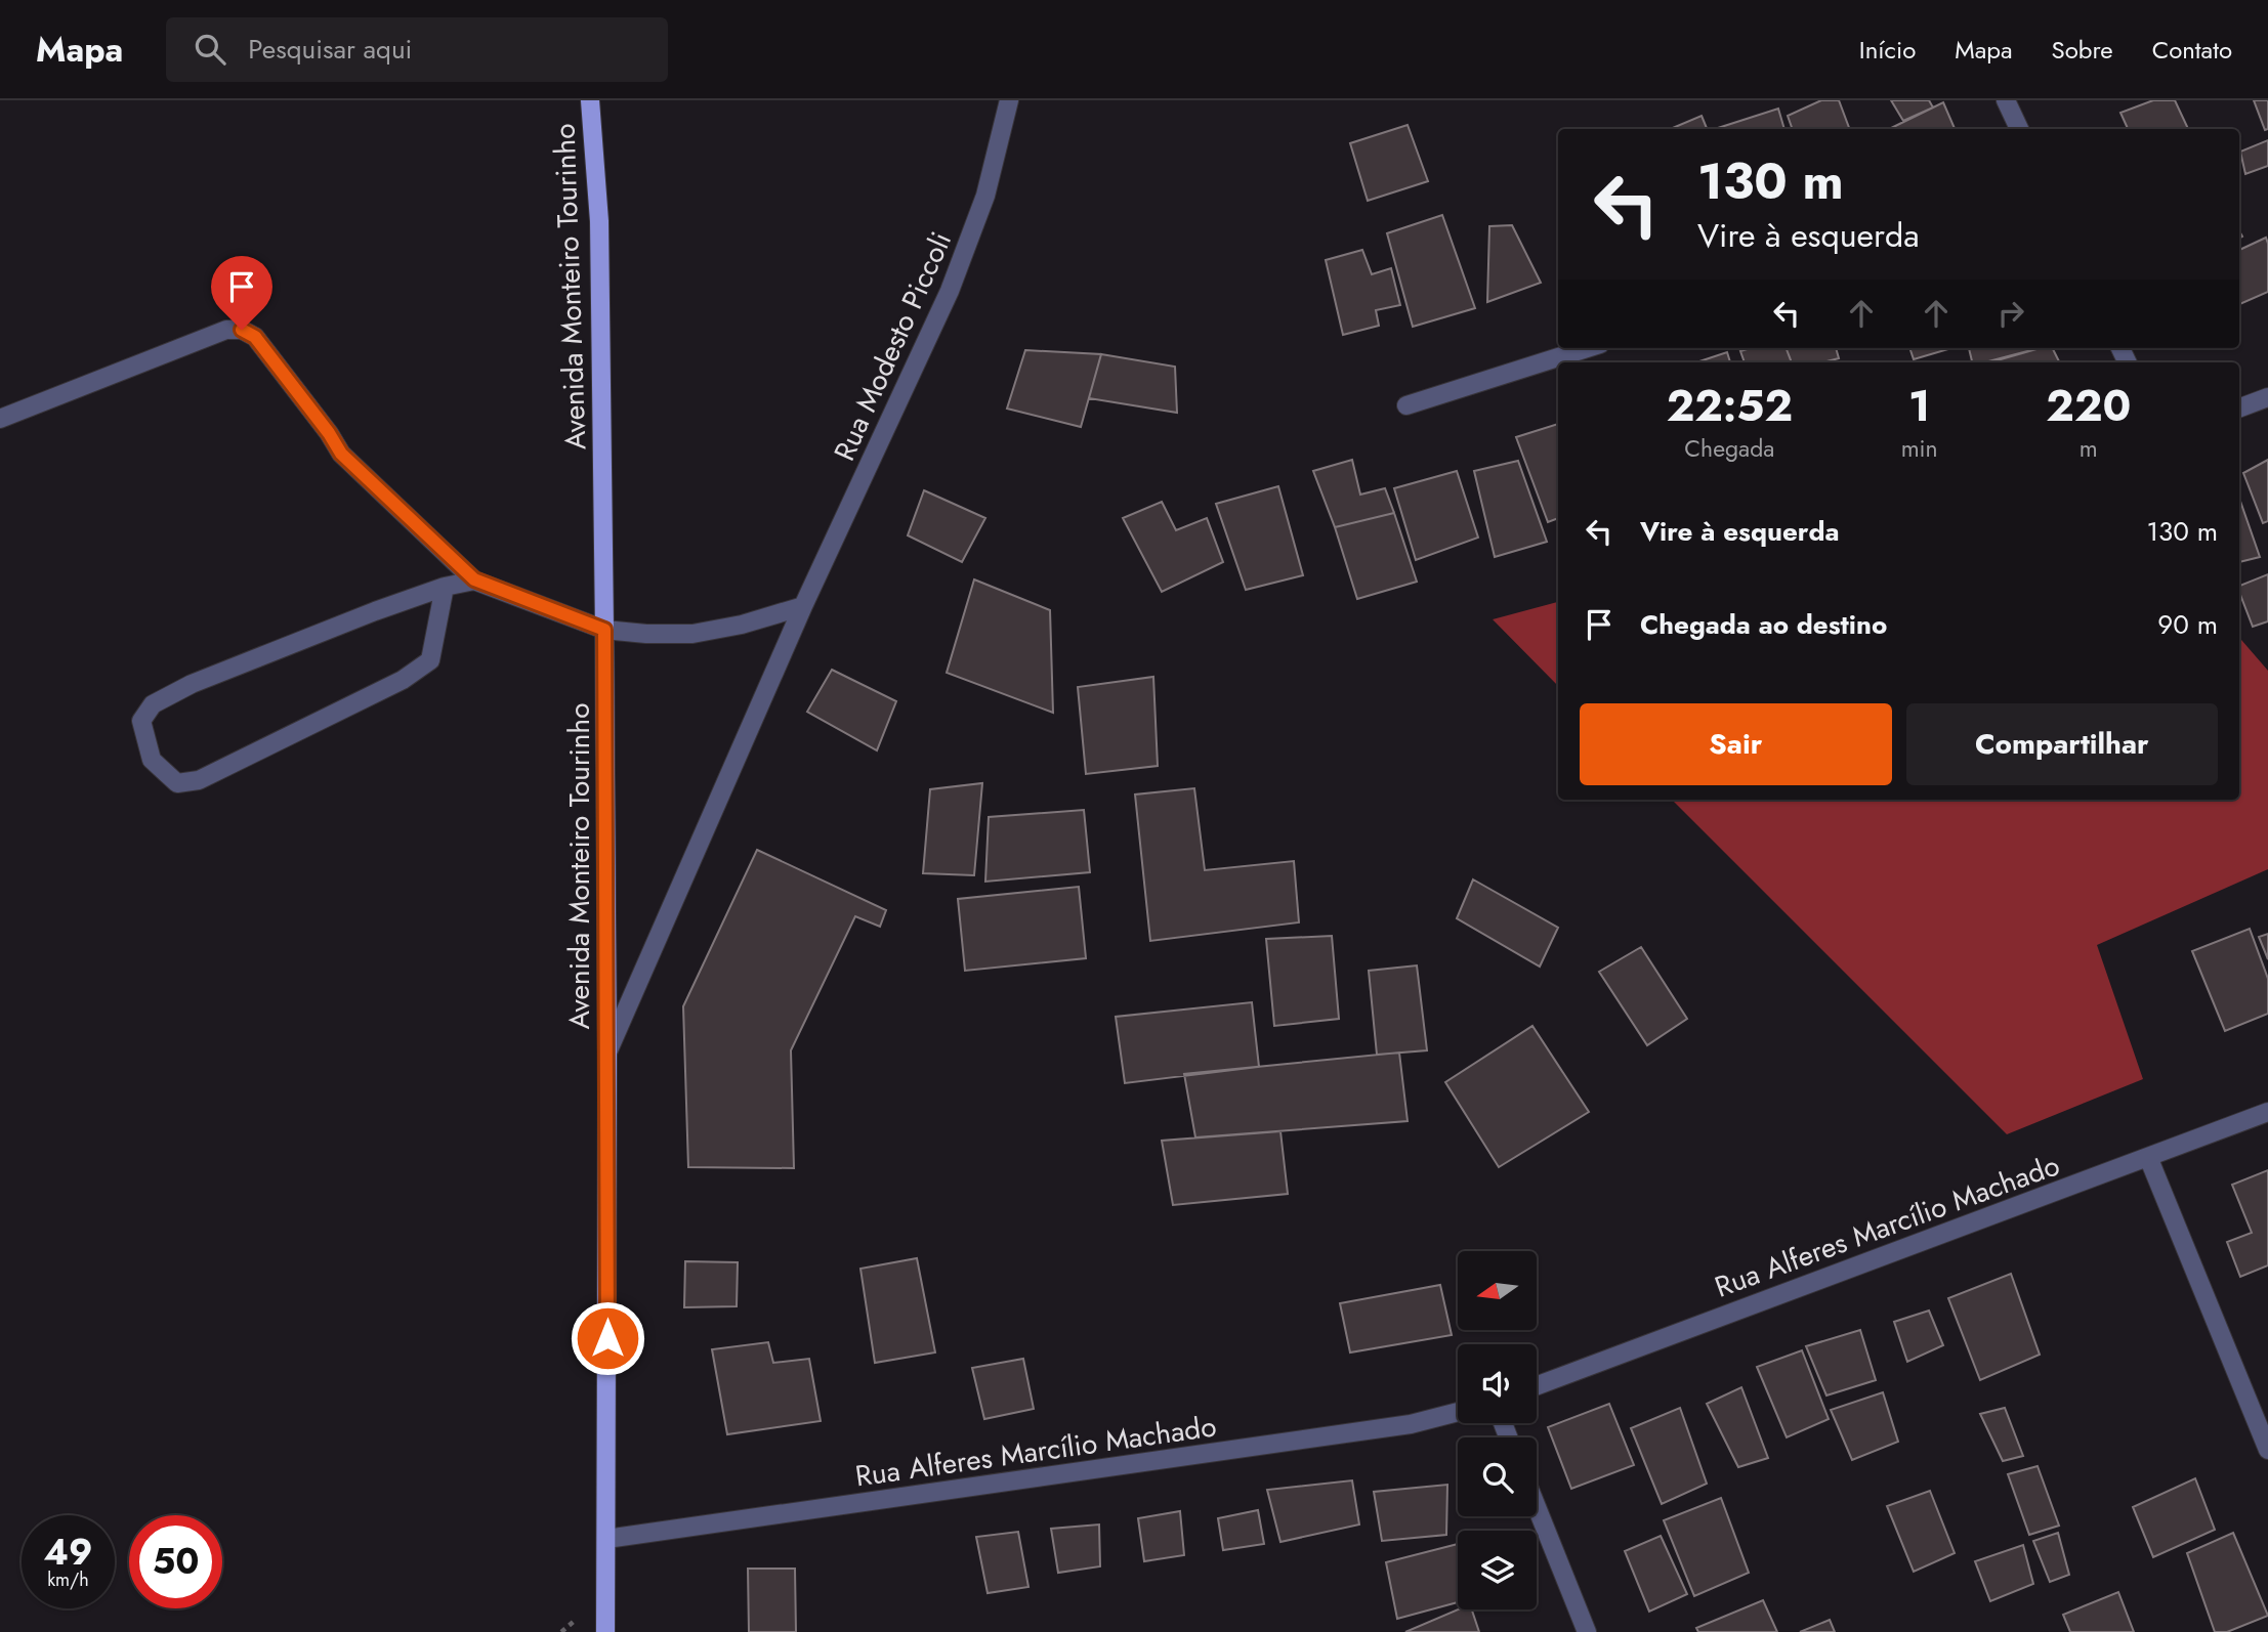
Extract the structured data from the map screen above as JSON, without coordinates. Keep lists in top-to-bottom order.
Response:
{
  "streets": {
    "main road": ["Avenida Monteiro Tourinho"],
    "street": ["Rua Modesto Piccoli", "Rua Alferes Marcílio Machado"]
  },
  "crossings": [
    ["Avenida Monteiro Tourinho", "Rua Modesto Piccoli"],
    ["Avenida Monteiro Tourinho", "Rua Alferes Marcílio Machado"]
  ],
  "north": "left",
  "page": {
    "header": "Mapa",
    "search": "Pesquisar aqui",
    "nav": [
      "Início",
      "Mapa",
      "Sobre",
      "Contato"
    ],
    "turn": ["130 m", "Vire à esquerda"],
    "eta": [
      "22:52",
      "Chegada",
      "1",
      "min",
      "220",
      "m"
    ],
    "list": [
      {
        "name": "Vire à esquerda",
        "value": "130 m"
      },
      {
        "name": "Chegada ao destino",
        "value": "90 m"
      }
    ],
    "buttons": ["Sair", "Compartilhar"],
    "speed": "49 km/h",
    "limit": "50"
  }
}
